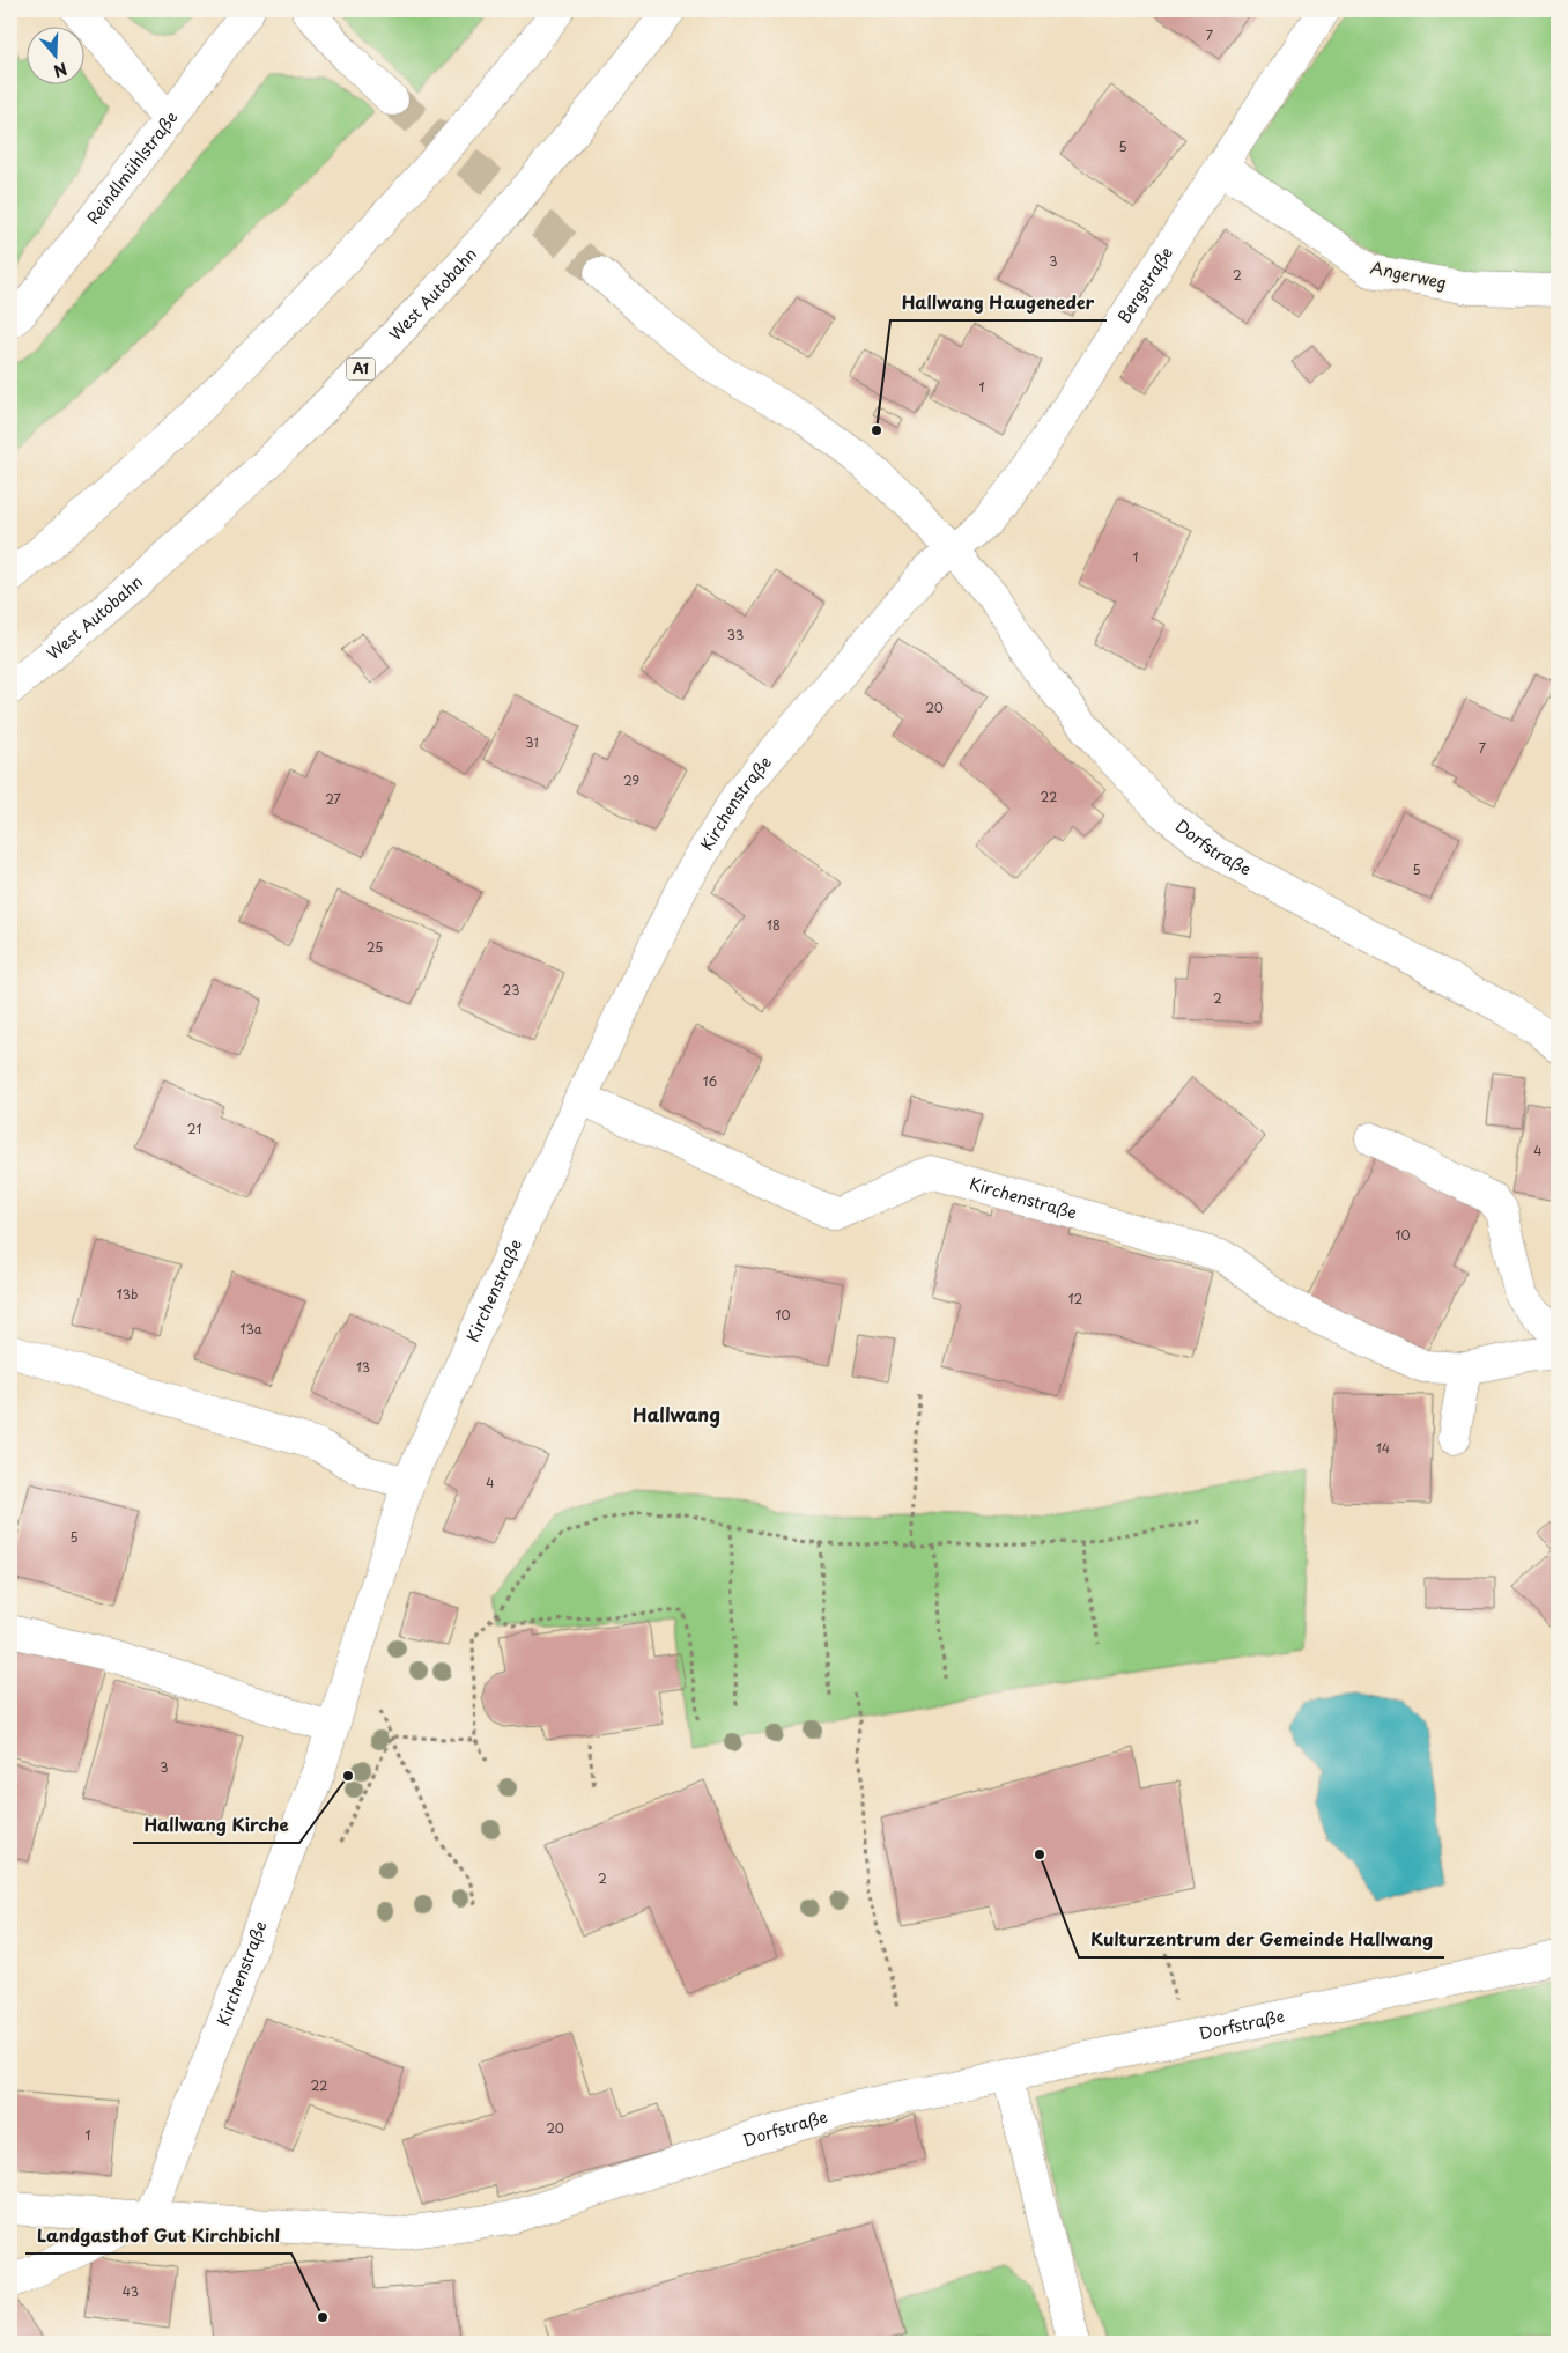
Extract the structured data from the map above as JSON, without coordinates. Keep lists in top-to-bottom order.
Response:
{
  "streets": {
    "main road": [
      "Reindlmühlstraße",
      "Angerweg",
      "Bergstraße",
      "West Autobahn",
      "A1",
      "Kirchenstraße",
      "Dorfstraße"
    ]
  },
  "crossings": [
    ["Angerweg", "Bergstraße"],
    ["Bergstraße", "Kirchenstraße"],
    ["Bergstraße", "Dorfstraße"],
    ["Kirchenstraße", "Dorfstraße"]
  ],
  "districts": ["Hallwang"],
  "places": [
    "Hallwang Haugeneder",
    "Hallwang Kirche",
    "Kulturzentrum der Gemeinde Hallwang",
    "Landgasthof Gut Kirchbichl"
  ],
  "house_numbers": [
    "7",
    "5",
    "3",
    "2",
    "1",
    "1",
    "33",
    "20",
    "31",
    "7",
    "29",
    "22",
    "27",
    "5",
    "18",
    "25",
    "23",
    "2",
    "16",
    "21",
    "4",
    "10",
    "13b",
    "12",
    "10",
    "13a",
    "13",
    "14",
    "4",
    "5",
    "3",
    "2",
    "22",
    "20",
    "1",
    "43"
  ],
  "north": "bottom"
}
